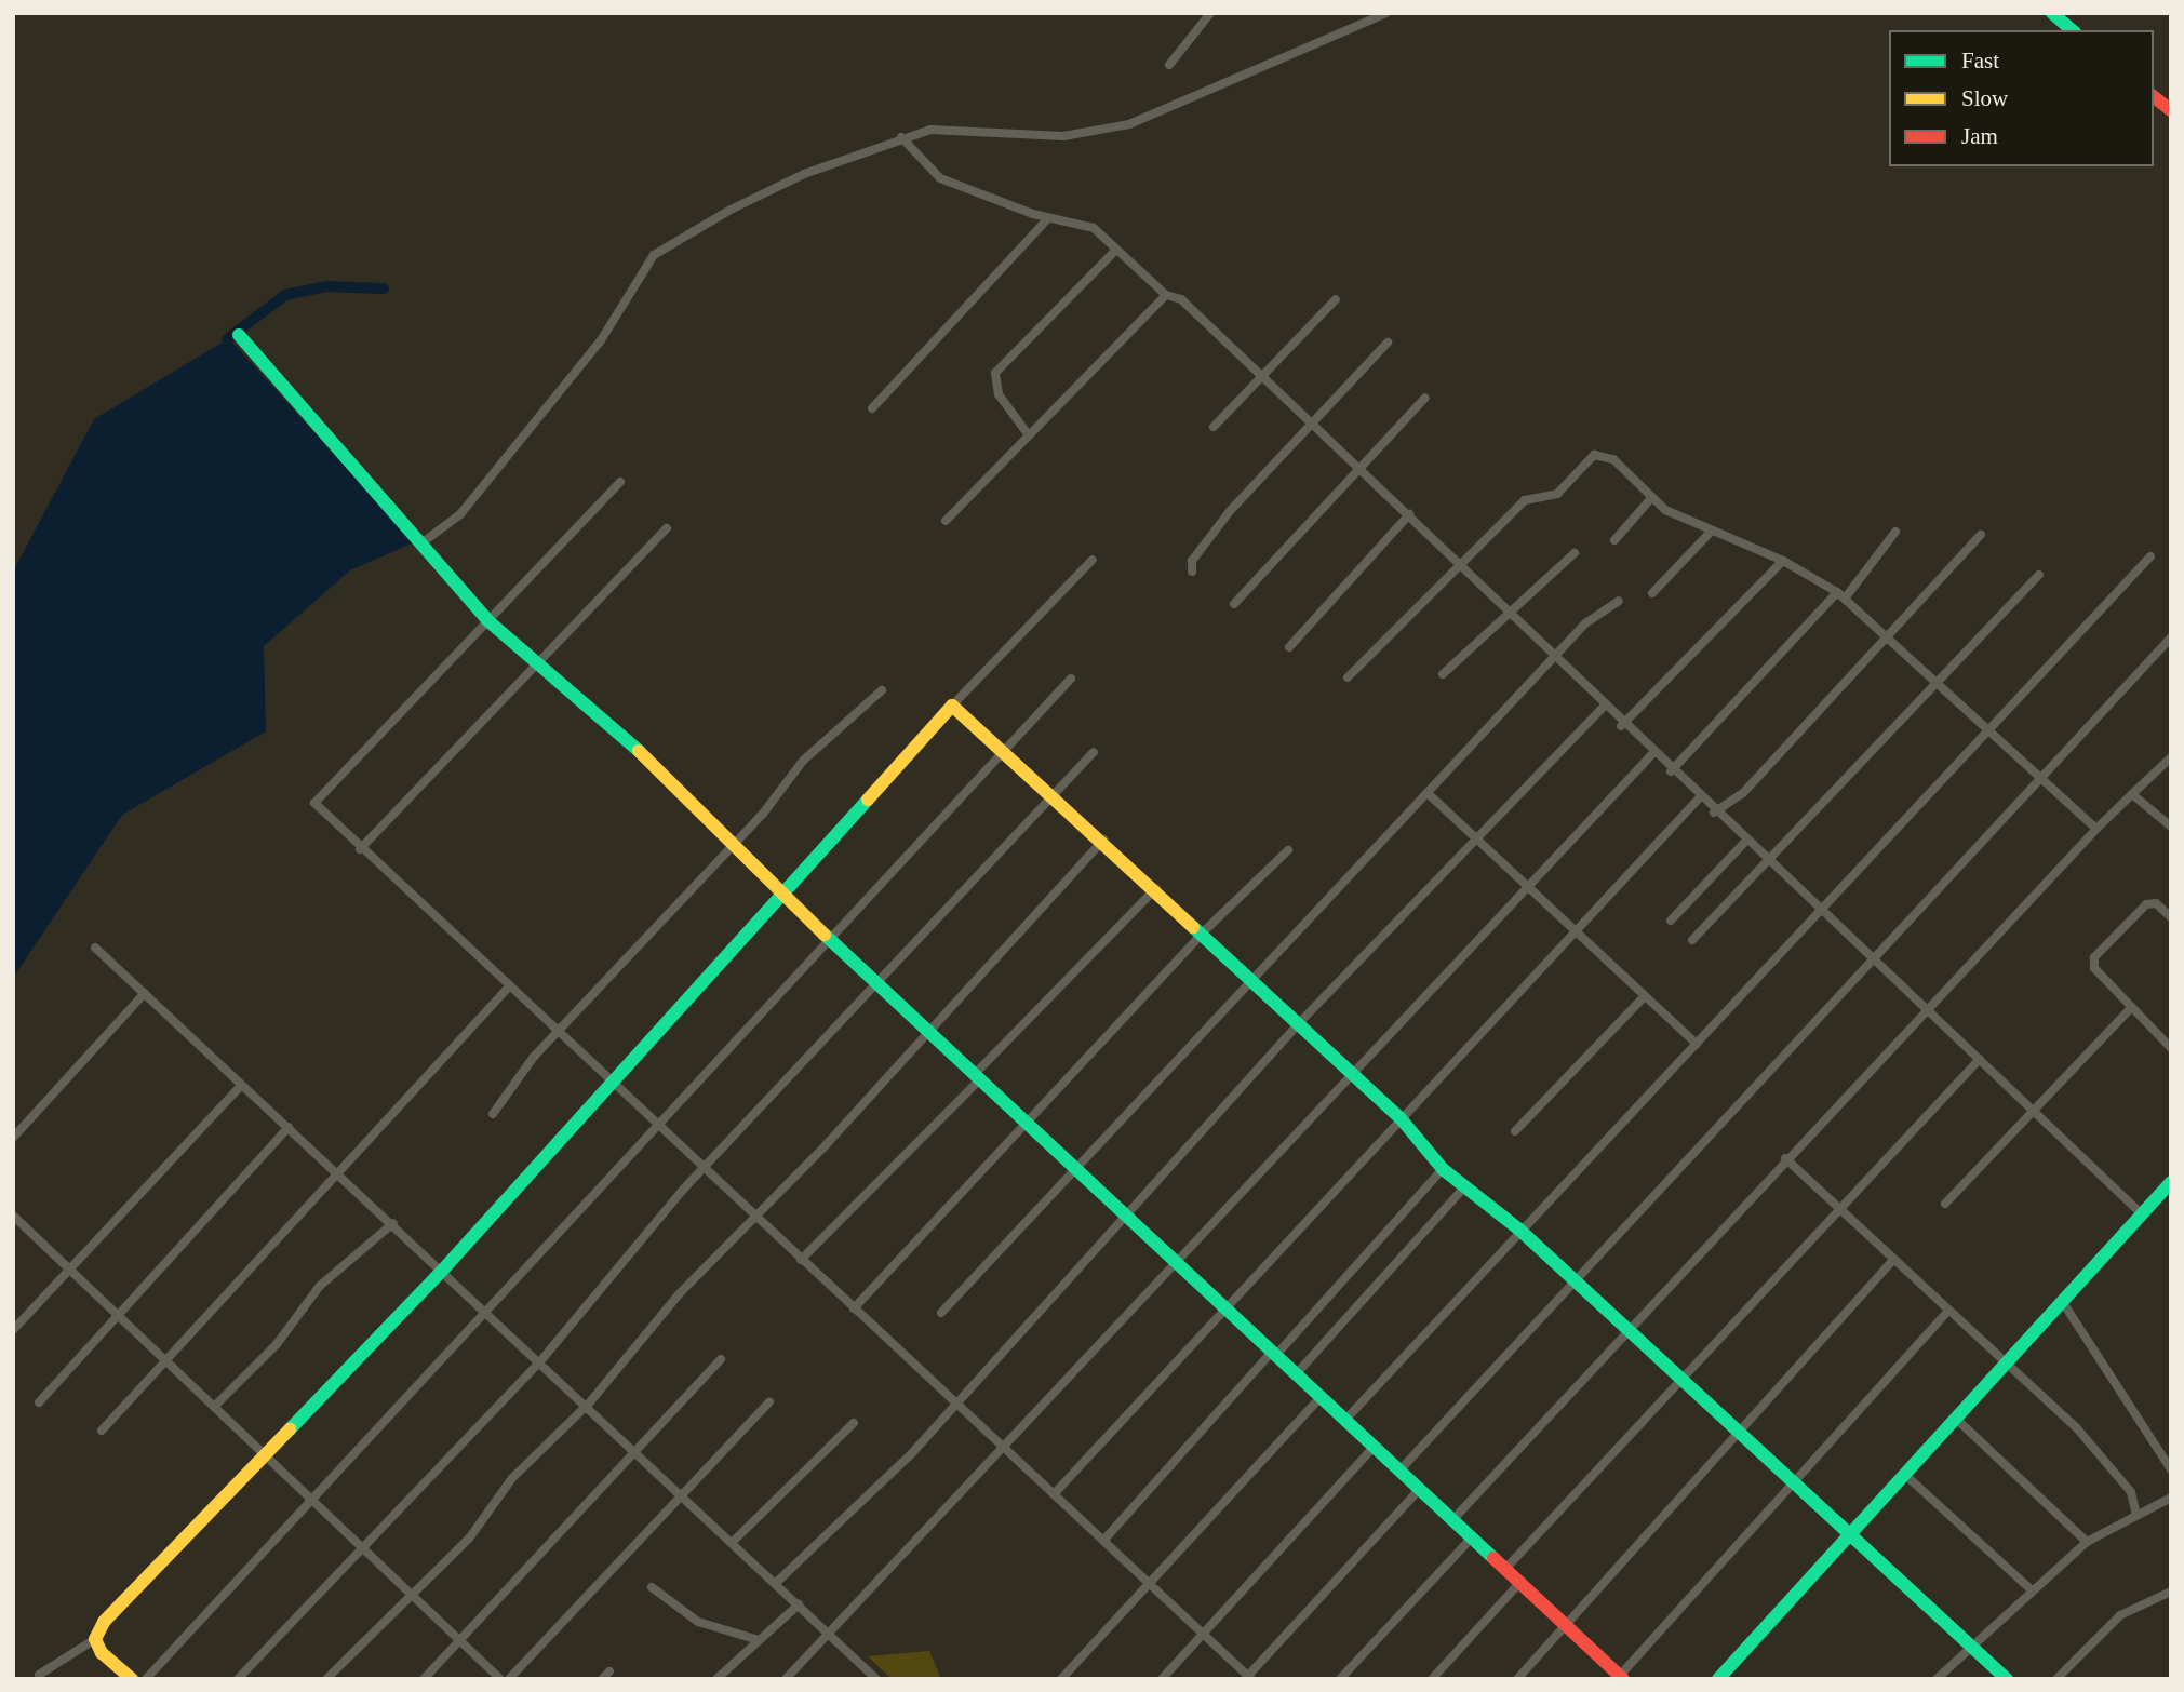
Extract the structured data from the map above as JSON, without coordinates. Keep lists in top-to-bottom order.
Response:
{
  "legend": ["Fast", "Slow", "Jam"]
}
